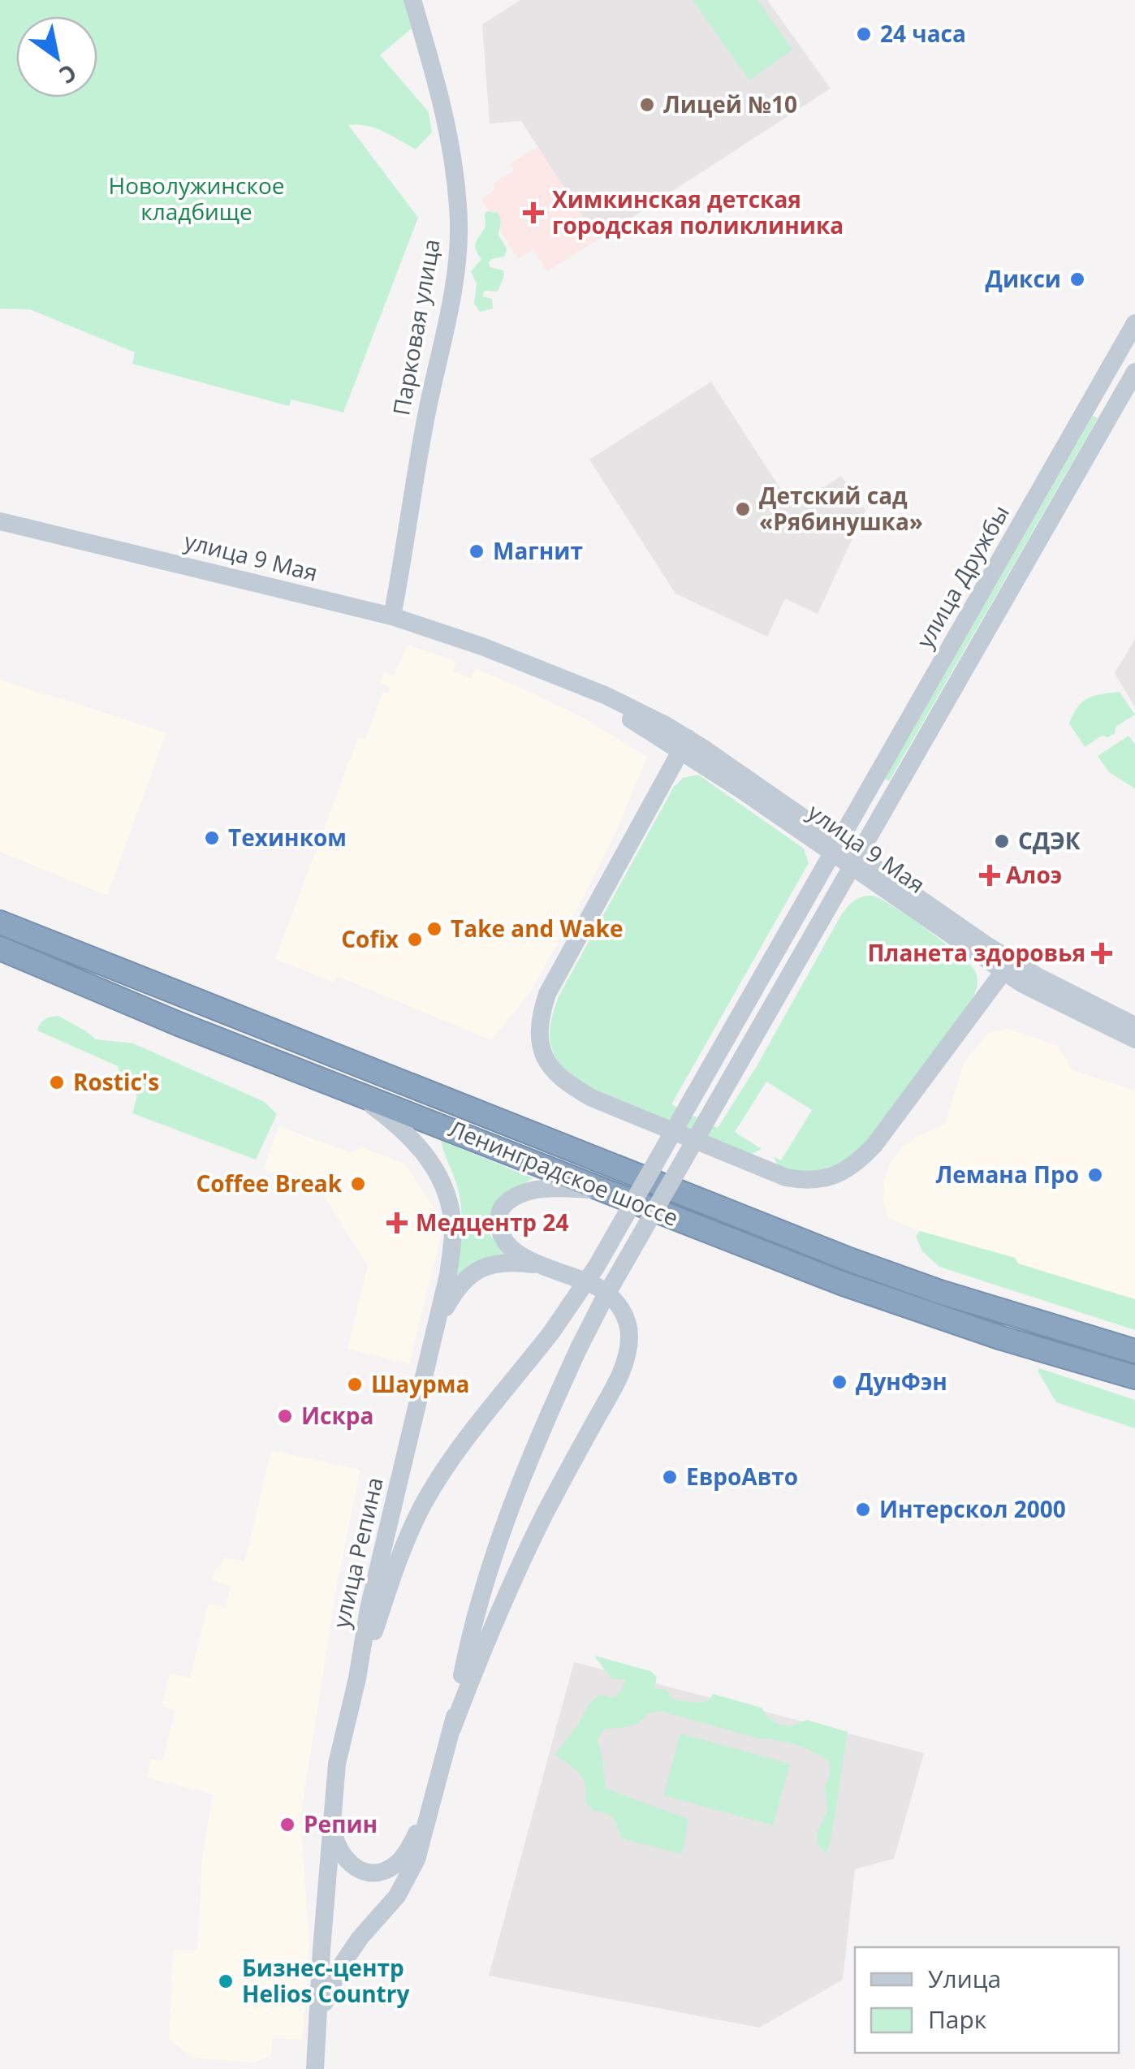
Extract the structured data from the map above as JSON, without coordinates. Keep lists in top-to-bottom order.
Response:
{
  "streets": {
    "highway": ["Ленинградское шоссе"],
    "street": [
      "Парковая улица",
      "улица 9 Мая",
      "улица Дружбы",
      "улица Репина"
    ]
  },
  "crossings": [
    ["Парковая улица", "улица 9 Мая"],
    ["улица 9 Мая", "улица Дружбы"],
    ["улица Дружбы", "улица Репина"],
    ["Ленинградское шоссе", "улица Репина"]
  ],
  "parks": ["Новолужинское кладбище"],
  "places": {
    "other": [
      "24 часа",
      "Лицей №10",
      "Дикси",
      "Детский сад «Рябинушка»",
      "Магнит",
      "Техинком",
      "СДЭК",
      "Take and Wake",
      "Cofix",
      "Rostic's",
      "Лемана Про",
      "Coffee Break",
      "ДунФэн",
      "Шаурма",
      "Искра",
      "ЕвроАвто",
      "Интерскол 2000",
      "Репин",
      "Бизнес-центр Helios Country"
    ],
    "health": [
      "Химкинская детская городская поликлиника",
      "Алоэ",
      "Планета здоровья",
      "Медцентр 24"
    ]
  },
  "legend": ["Улица", "Парк"],
  "north": "bottom right"
}
